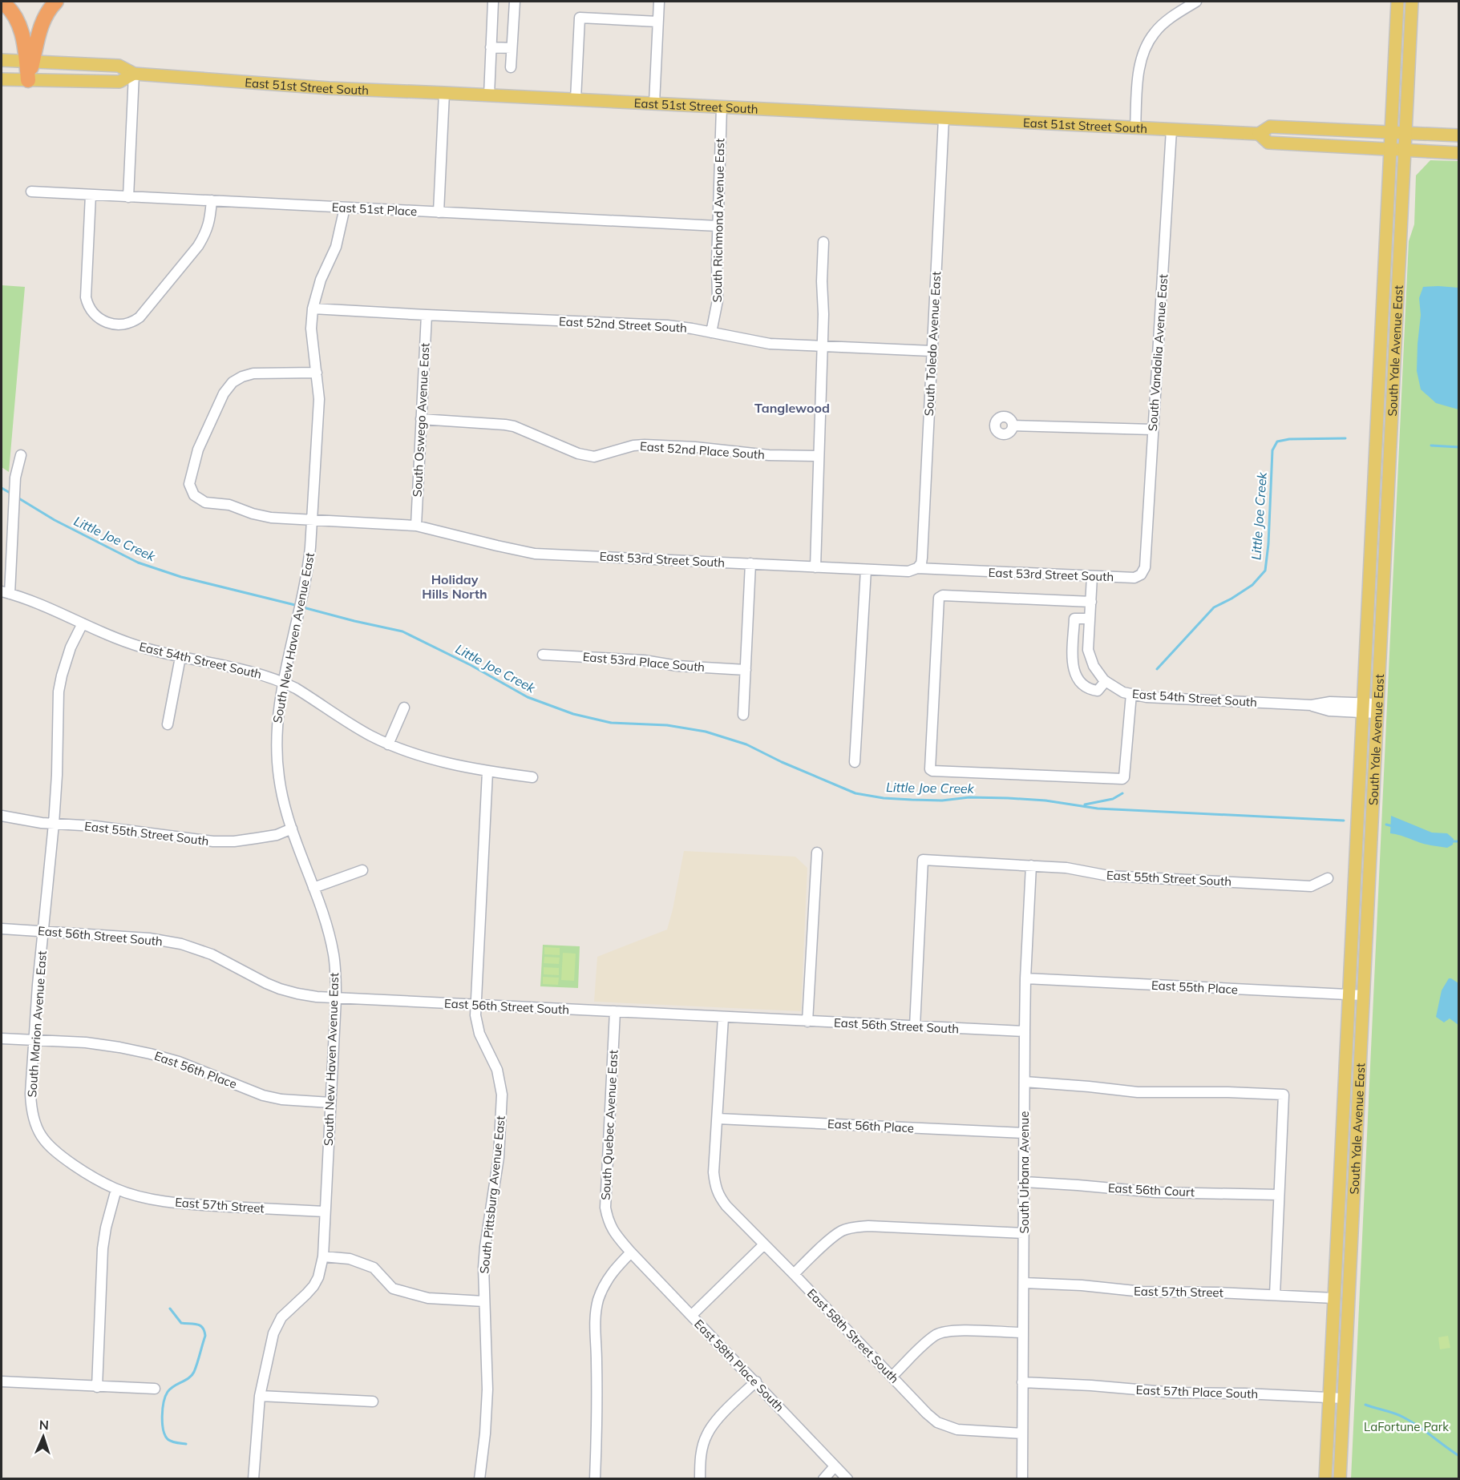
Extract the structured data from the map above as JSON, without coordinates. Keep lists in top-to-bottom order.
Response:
{
  "streets": {
    "main road": ["East 51st Street South", "South Yale Avenue East"],
    "street": [
      "East 51st Place",
      "South Richmond Avenue East",
      "East 52nd Street South",
      "South Toledo Avenue East",
      "South Vandalia Avenue East",
      "South Oswego Avenue East",
      "East 52nd Place South",
      "East 53rd Street South",
      "South New Haven Avenue East",
      "East 54th Street South",
      "East 53rd Place South",
      "East 55th Street South",
      "East 56th Street South",
      "East 55th Place",
      "South Marion Avenue East",
      "East 56th Place",
      "South Quebec Avenue East",
      "South Urbana Avenue",
      "East 56th Court",
      "South Pittsburg Avenue East",
      "East 57th Street",
      "East 58th Street South",
      "East 58th Place South",
      "East 57th Place South"
    ]
  },
  "crossings": [
    ["East 51st Street South", "South Richmond Avenue East"],
    ["East 51st Street South", "South Toledo Avenue East"],
    ["East 51st Street South", "South Yale Avenue East"],
    ["East 51st Street South", "South Vandalia Avenue East"],
    ["East 51st Place", "South Richmond Avenue East"],
    ["East 51st Place", "South New Haven Avenue East"],
    ["South Richmond Avenue East", "East 52nd Street South"],
    ["East 52nd Street South", "South Toledo Avenue East"],
    ["East 52nd Street South", "South Oswego Avenue East"],
    ["East 52nd Street South", "South New Haven Avenue East"],
    ["South Toledo Avenue East", "East 53rd Street South"],
    ["South Yale Avenue East", "East 54th Street South"],
    ["South Yale Avenue East", "East 55th Place"],
    ["South Yale Avenue East", "East 57th Street"],
    ["South Yale Avenue East", "East 57th Place South"],
    ["South Vandalia Avenue East", "East 53rd Street South"],
    ["South Oswego Avenue East", "East 52nd Place South"],
    ["South Oswego Avenue East", "East 53rd Street South"],
    ["East 53rd Street South", "South New Haven Avenue East"],
    ["East 53rd Street South", "East 54th Street South"],
    ["South New Haven Avenue East", "East 54th Street South"],
    ["South New Haven Avenue East", "East 55th Street South"],
    ["South New Haven Avenue East", "East 56th Street South"],
    ["South New Haven Avenue East", "East 56th Place"],
    ["South New Haven Avenue East", "East 57th Street"],
    ["East 54th Street South", "South Marion Avenue East"],
    ["East 54th Street South", "South Pittsburg Avenue East"],
    ["East 55th Street South", "East 56th Street South"],
    ["East 55th Street South", "South Marion Avenue East"],
    ["East 55th Street South", "South Urbana Avenue"],
    ["East 56th Street South", "South Marion Avenue East"],
    ["East 56th Street South", "South Quebec Avenue East"],
    ["East 56th Street South", "South Urbana Avenue"],
    ["East 56th Street South", "South Pittsburg Avenue East"],
    ["East 55th Place", "South Urbana Avenue"],
    ["South Marion Avenue East", "East 56th Place"],
    ["South Marion Avenue East", "East 57th Street"],
    ["East 56th Place", "South Urbana Avenue"],
    ["East 56th Place", "East 58th Street South"],
    ["South Quebec Avenue East", "East 58th Place South"],
    ["South Urbana Avenue", "East 56th Court"],
    ["South Urbana Avenue", "East 57th Street"],
    ["South Urbana Avenue", "East 58th Street South"],
    ["South Urbana Avenue", "East 57th Place South"]
  ],
  "districts": ["Tanglewood", "Holiday Hills North"],
  "water": ["Little Joe Creek"],
  "parks": ["LaFortune Park"],
  "north": "top"
}
